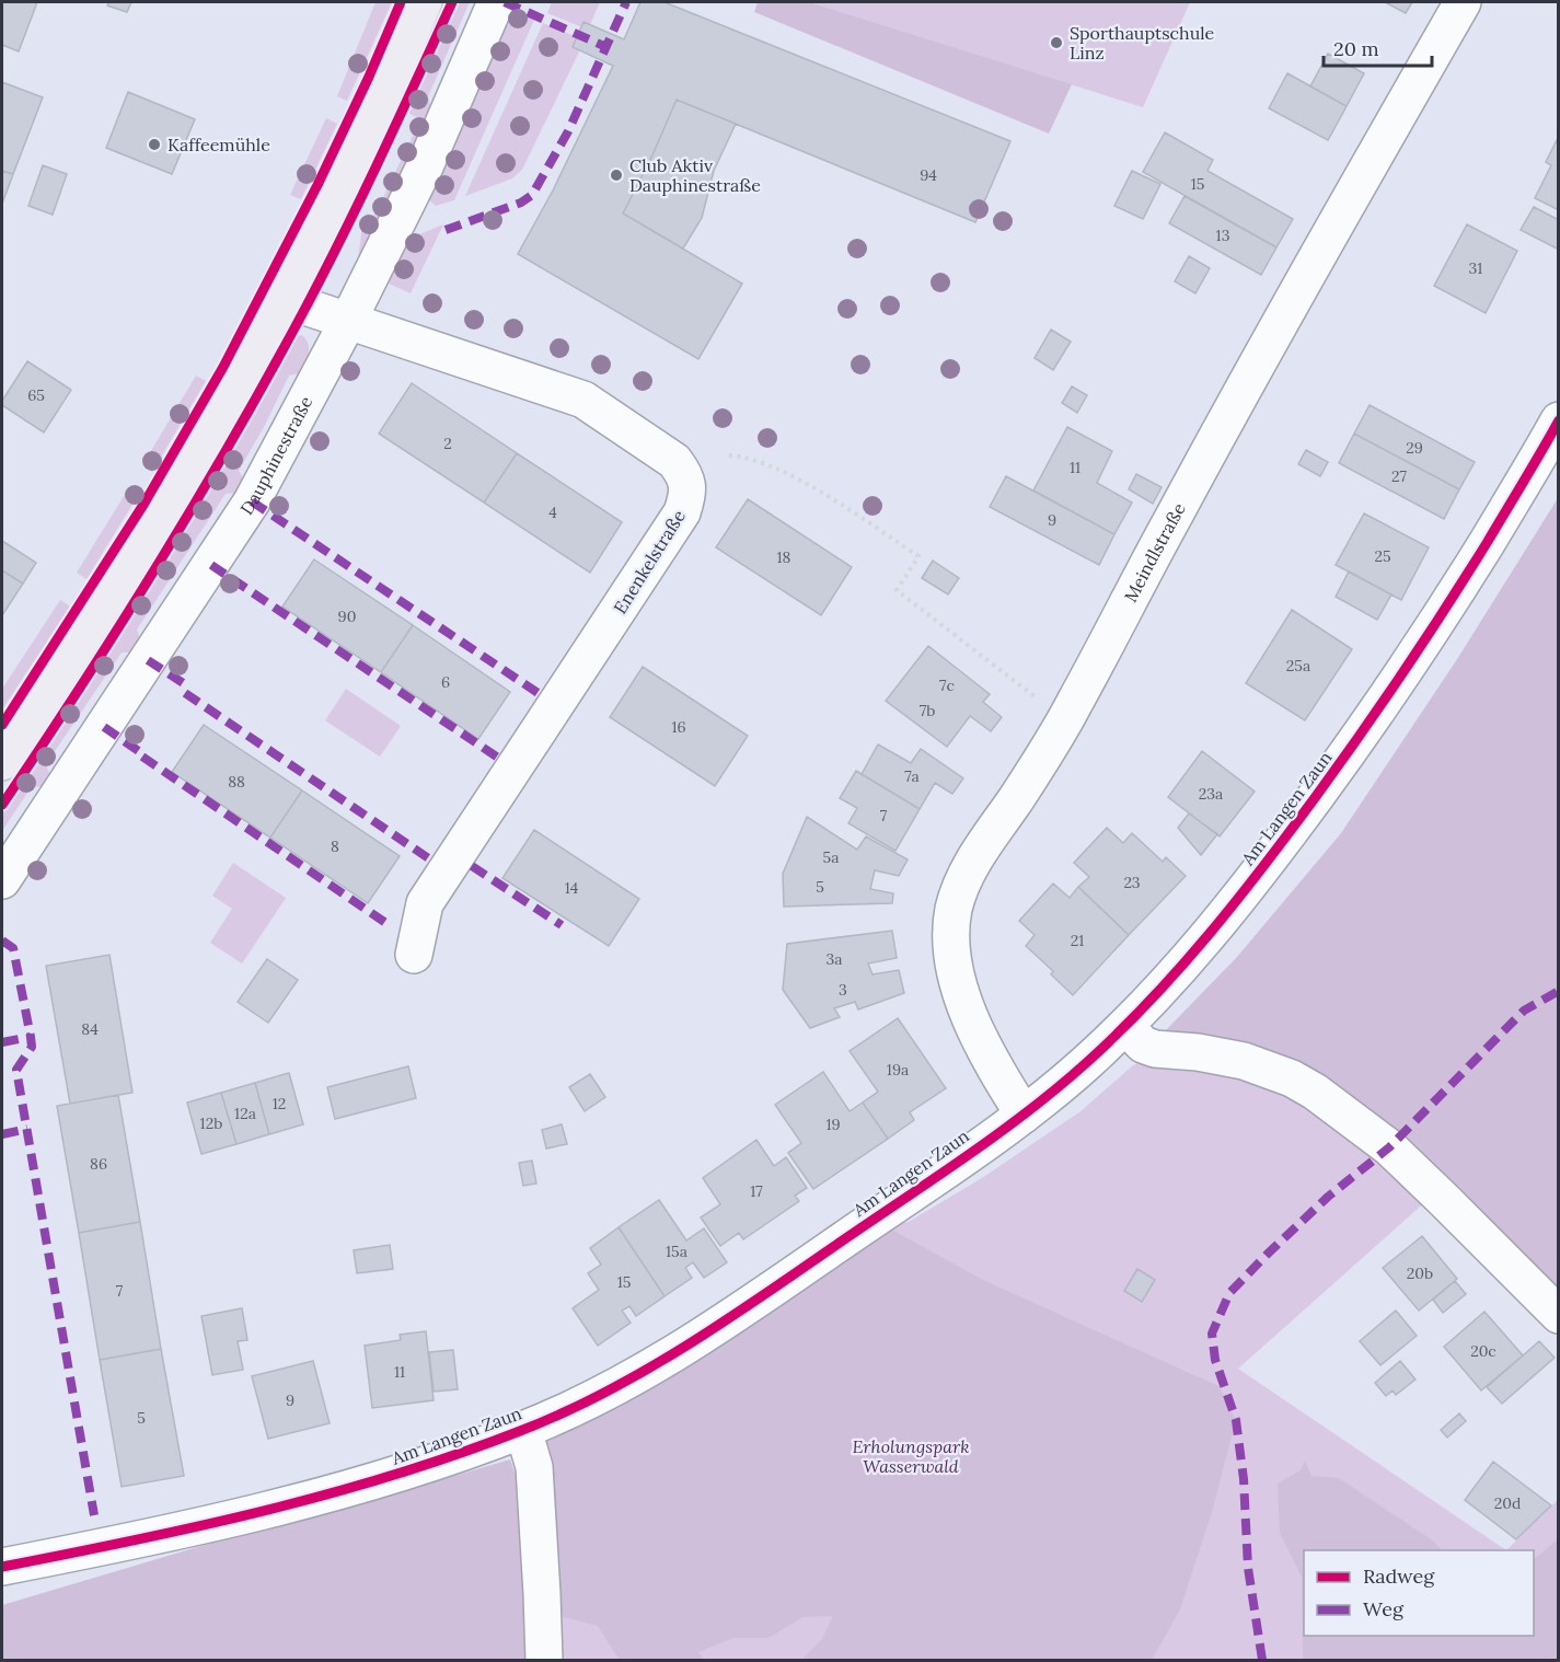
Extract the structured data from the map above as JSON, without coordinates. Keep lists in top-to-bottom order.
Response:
{
  "streets": {
    "street": [
      "Dauphinestraße",
      "Meindlstraße",
      "Enenkelstraße",
      "Am Langen Zaun"
    ]
  },
  "crossings": [
    ["Dauphinestraße", "Enenkelstraße"],
    ["Meindlstraße", "Am Langen Zaun"]
  ],
  "parks": ["Erholungspark Wasserwald"],
  "places": ["Sporthauptschule Linz", "Kaffeemühle", "Club Aktiv Dauphinestraße"],
  "house_numbers": [
    "94",
    "15",
    "13",
    "31",
    "65",
    "2",
    "29",
    "11",
    "27",
    "4",
    "9",
    "25",
    "18",
    "90",
    "25a",
    "6",
    "7c",
    "7b",
    "16",
    "7a",
    "88",
    "23a",
    "7",
    "8",
    "5a",
    "23",
    "5",
    "14",
    "21",
    "3a",
    "3",
    "84",
    "19a",
    "12",
    "12a",
    "12b",
    "19",
    "86",
    "17",
    "15a",
    "20b",
    "15",
    "7",
    "20c",
    "11",
    "9",
    "5",
    "20d"
  ],
  "legend": ["Radweg", "Weg"],
  "scale_bar": "20 m"
}
